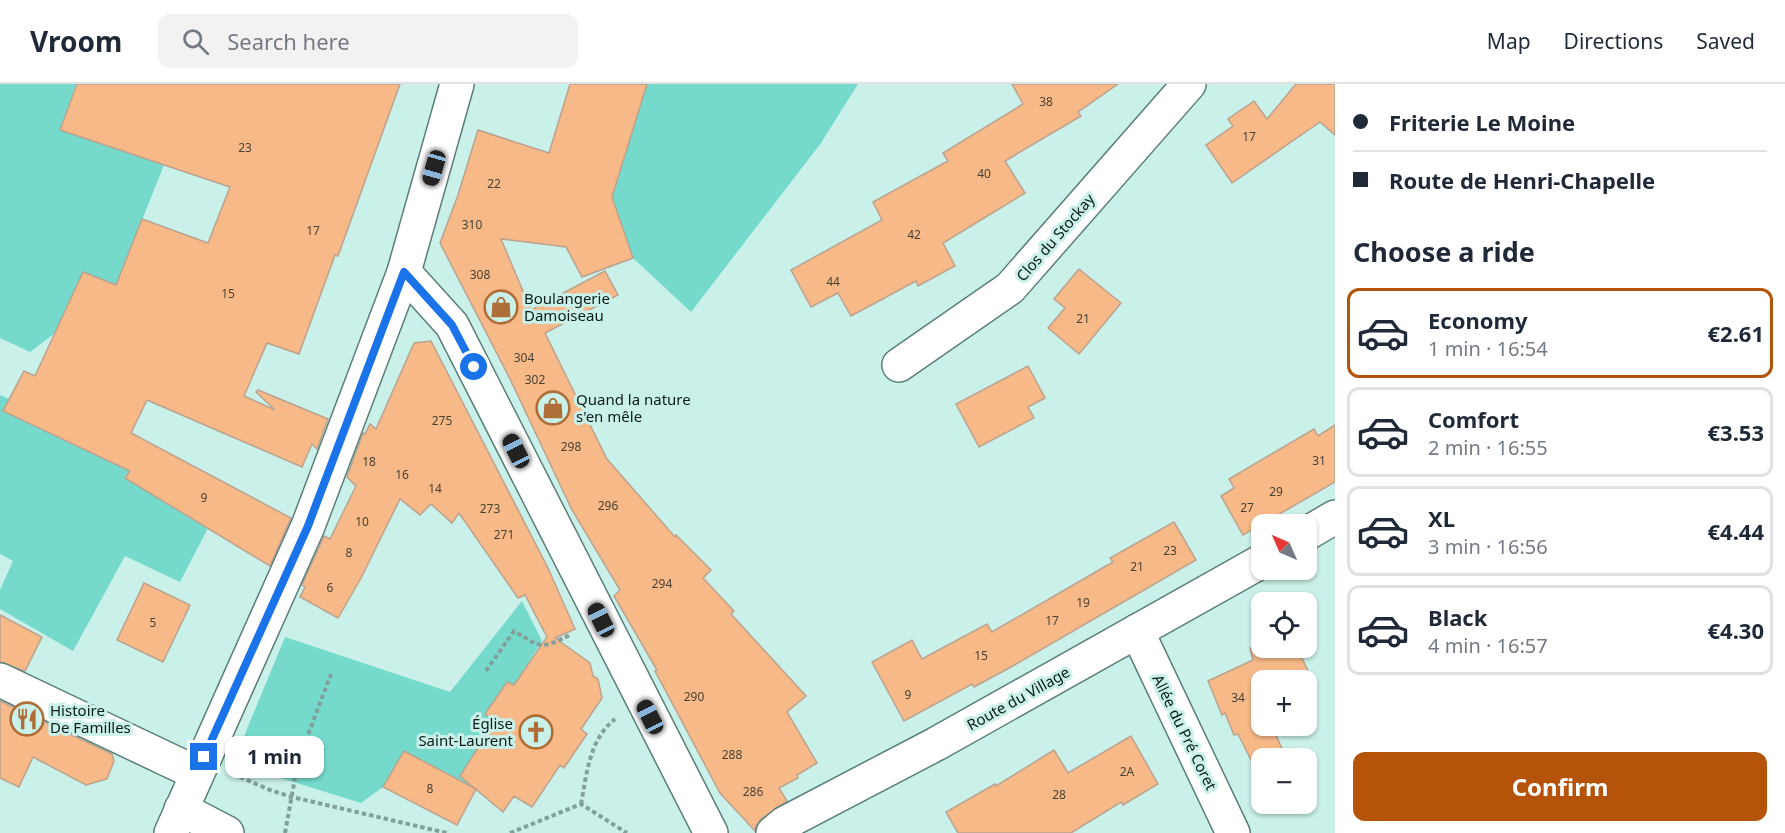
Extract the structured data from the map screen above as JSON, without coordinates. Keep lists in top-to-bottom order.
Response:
{
  "streets": {
    "street": ["Clos du Stockay", "Route du Village", "Allée du Pré Coret"]
  },
  "crossings": [
    ["Route du Village", "Allée du Pré Coret"]
  ],
  "places": {
    "shop": ["Boulangerie Damoiseau", "Quand la nature s'en mêle"],
    "restaurant": ["Histoire De Familles"],
    "church": ["Église Saint-Laurent"]
  },
  "house_numbers": [
    "38",
    "17",
    "23",
    "40",
    "22",
    "310",
    "17",
    "42",
    "308",
    "44",
    "15",
    "21",
    "304",
    "302",
    "275",
    "298",
    "31",
    "18",
    "16",
    "14",
    "29",
    "9",
    "296",
    "27",
    "273",
    "10",
    "271",
    "23",
    "8",
    "21",
    "294",
    "6",
    "19",
    "17",
    "5",
    "15",
    "9",
    "290",
    "34",
    "288",
    "2A",
    "8",
    "286",
    "28"
  ],
  "north": "top left",
  "page": {
    "header": "Vroom",
    "search": "Search here",
    "nav": ["Map", "Directions", "Saved"],
    "banner": ["Friterie Le Moine", "Route de Henri-Chapelle"],
    "heading": "Choose a ride",
    "list": [
      {
        "name": "Economy",
        "note": "1 min · 16:54",
        "value": "€2.61"
      },
      {
        "name": "Comfort",
        "note": "2 min · 16:55",
        "value": "€3.53"
      },
      {
        "name": "XL",
        "note": "3 min · 16:56",
        "value": "€4.44"
      },
      {
        "name": "Black",
        "note": "4 min · 16:57",
        "value": "€4.30"
      }
    ],
    "map_buttons": ["+", "−"],
    "bubble": "1 min",
    "buttons": "Confirm"
  }
}
